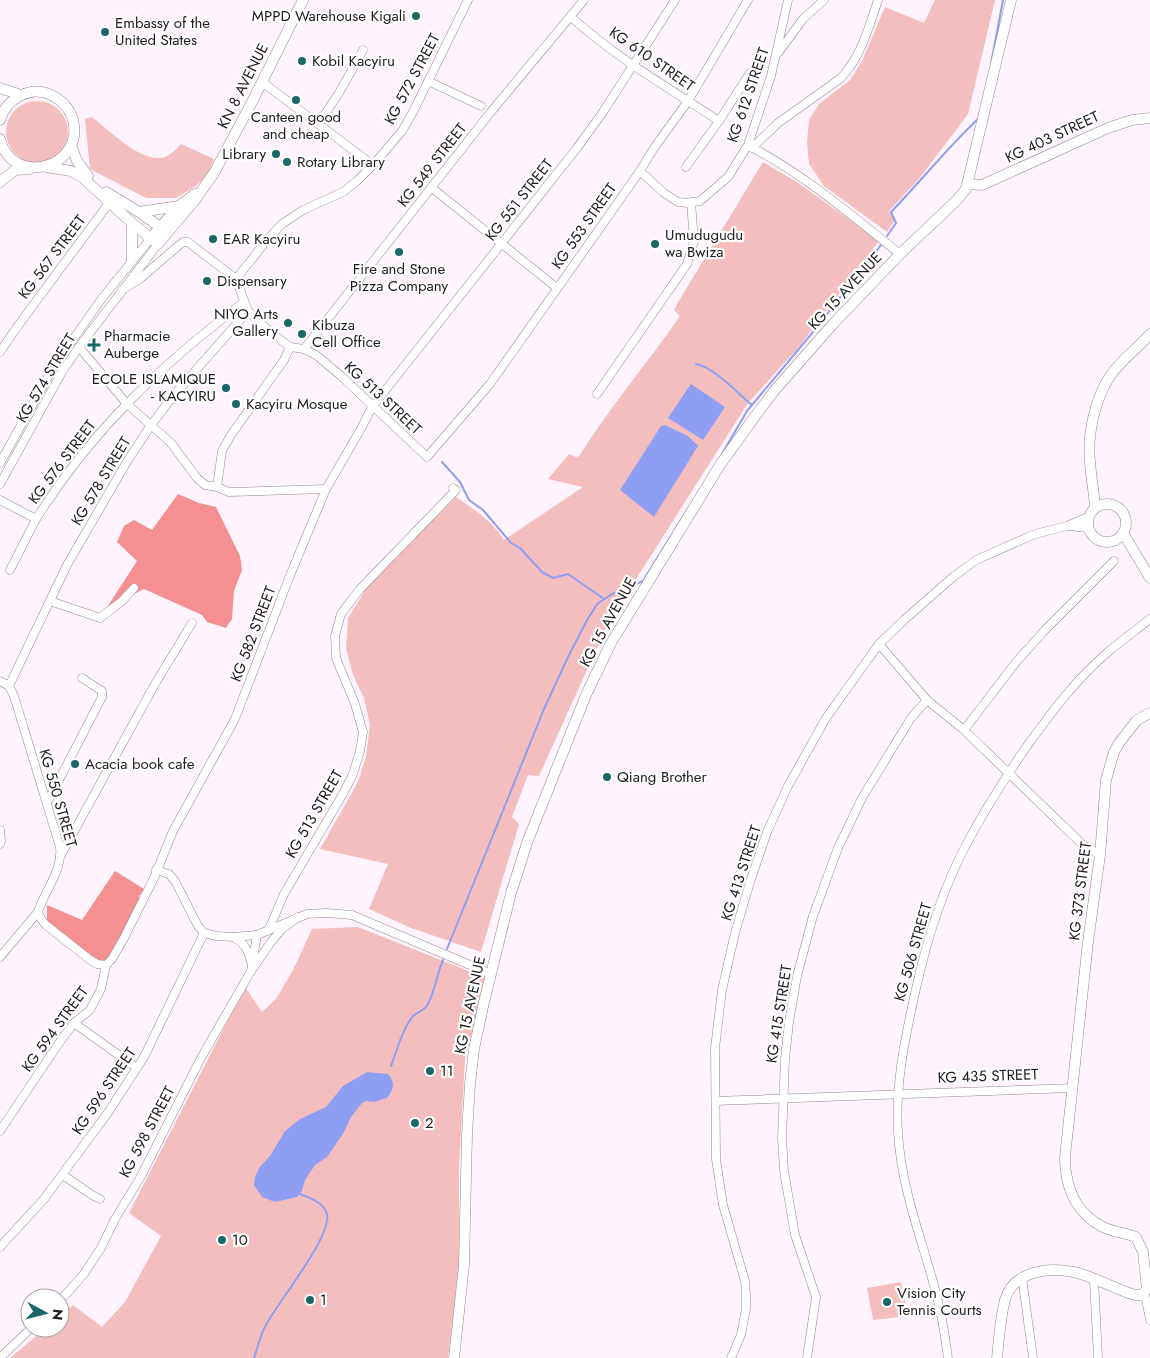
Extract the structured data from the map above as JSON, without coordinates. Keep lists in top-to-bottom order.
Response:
{
  "streets": {
    "main road": [
      "KN 8 AVENUE",
      "KG 403 STREET",
      "KG 15 AVENUE",
      "KG 373 STREET"
    ],
    "street": [
      "KG 610 STREET",
      "KG 572 STREET",
      "KG 612 STREET",
      "KG 549 STREET",
      "KG 551 STREET",
      "KG 553 STREET",
      "KG 567 STREET",
      "KG 574 STREET",
      "KG 513 STREET",
      "KG 576 STREET",
      "KG 578 STREET",
      "KG 582 STREET",
      "KG 550 STREET",
      "KG 413 STREET",
      "KG 506 STREET",
      "KG 415 STREET",
      "KG 594 STREET",
      "KG 435 STREET",
      "KG 596 STREET",
      "KG 598 STREET"
    ]
  },
  "crossings": [
    ["KG 610 STREET", "KG 549 STREET"],
    ["KG 610 STREET", "KG 551 STREET"],
    ["KG 610 STREET", "KG 553 STREET"],
    ["KG 572 STREET", "KG 574 STREET"],
    ["KG 403 STREET", "KG 15 AVENUE"],
    ["KG 549 STREET", "KG 513 STREET"],
    ["KG 551 STREET", "KG 513 STREET"],
    ["KG 551 STREET", "KG 582 STREET"],
    ["KG 553 STREET", "KG 513 STREET"],
    ["KG 513 STREET", "KG 582 STREET"],
    ["KG 578 STREET", "KG 550 STREET"],
    ["KG 413 STREET", "KG 435 STREET"],
    ["KG 373 STREET", "KG 435 STREET"],
    ["KG 506 STREET", "KG 435 STREET"],
    ["KG 415 STREET", "KG 435 STREET"]
  ],
  "places": {
    "other": [
      "MPPD Warehouse Kigali",
      "Embassy of the United States",
      "Kobil Kacyiru",
      "Canteen good and cheap",
      "Library",
      "Rotary Library",
      "EAR Kacyiru",
      "Umudugudu wa Bwiza",
      "Fire and Stone Pizza Company",
      "Dispensary",
      "NIYO Arts Gallery",
      "Kibuza Cell Office",
      "ECOLE ISLAMIQUE - KACYIRU",
      "Kacyiru Mosque",
      "Acacia book cafe",
      "Qiang Brother",
      "11",
      "2",
      "10",
      "1",
      "Vision City Tennis Courts"
    ],
    "health": ["Pharmacie Auberge"]
  },
  "north": "right"
}
